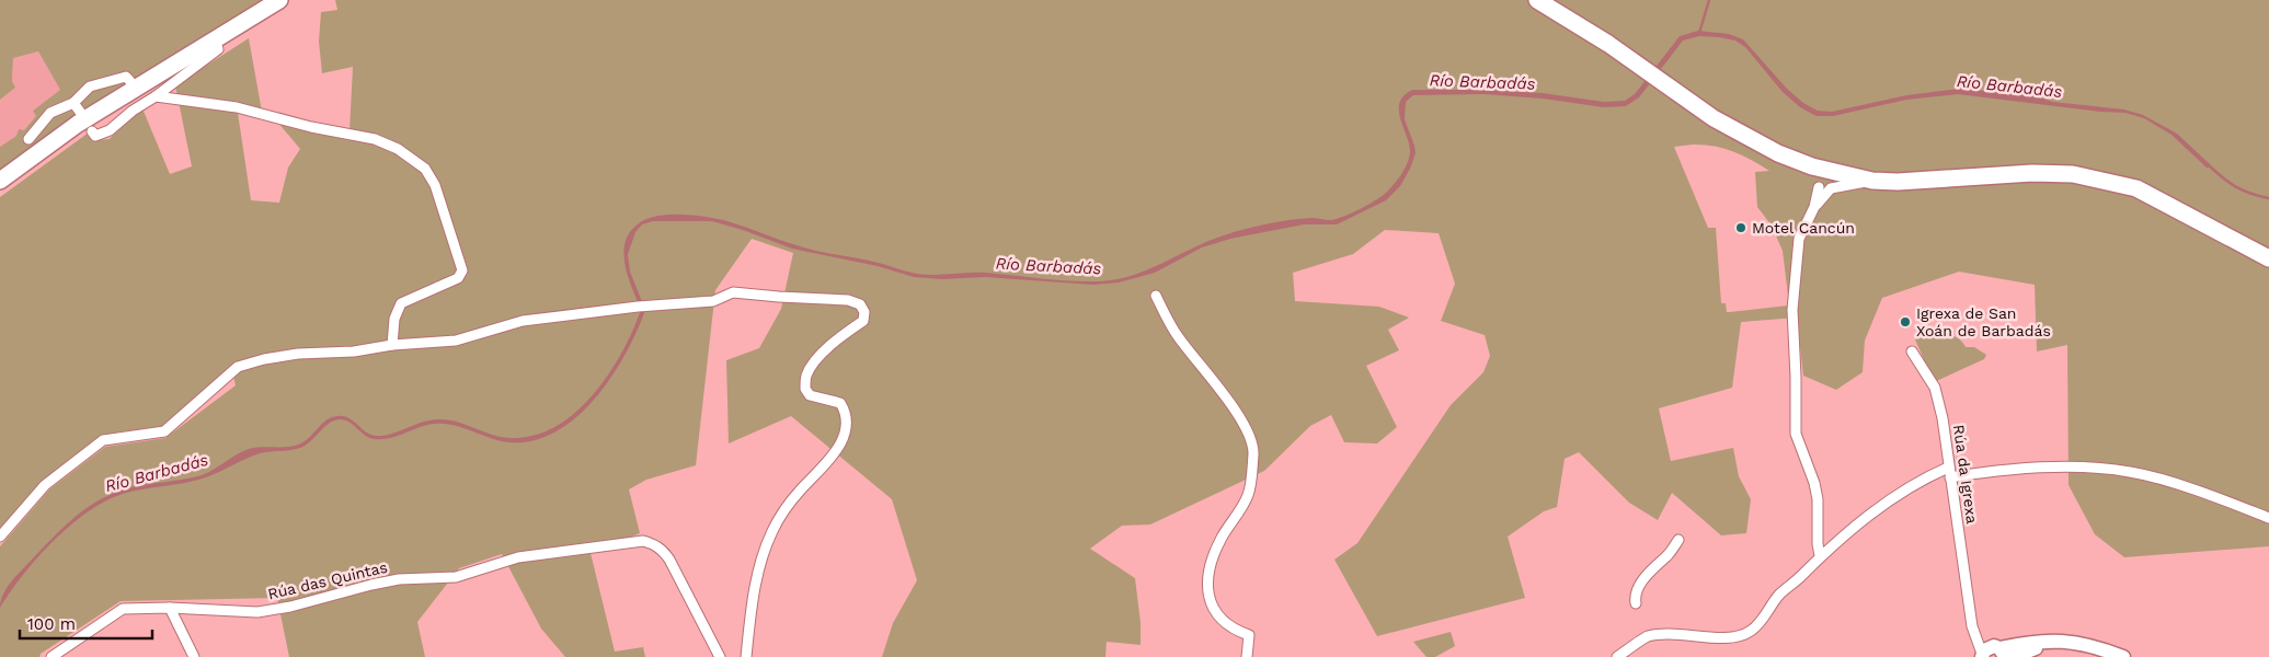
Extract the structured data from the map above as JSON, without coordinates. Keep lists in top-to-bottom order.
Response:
{
  "streets": {
    "street": ["Rúa da Igrexa", "Rúa das Quintas"]
  },
  "water": ["Río Barbadás"],
  "places": ["Motel Cancún", "Igrexa de San Xoán de Barbadás"],
  "scale_bar": "100 m"
}
